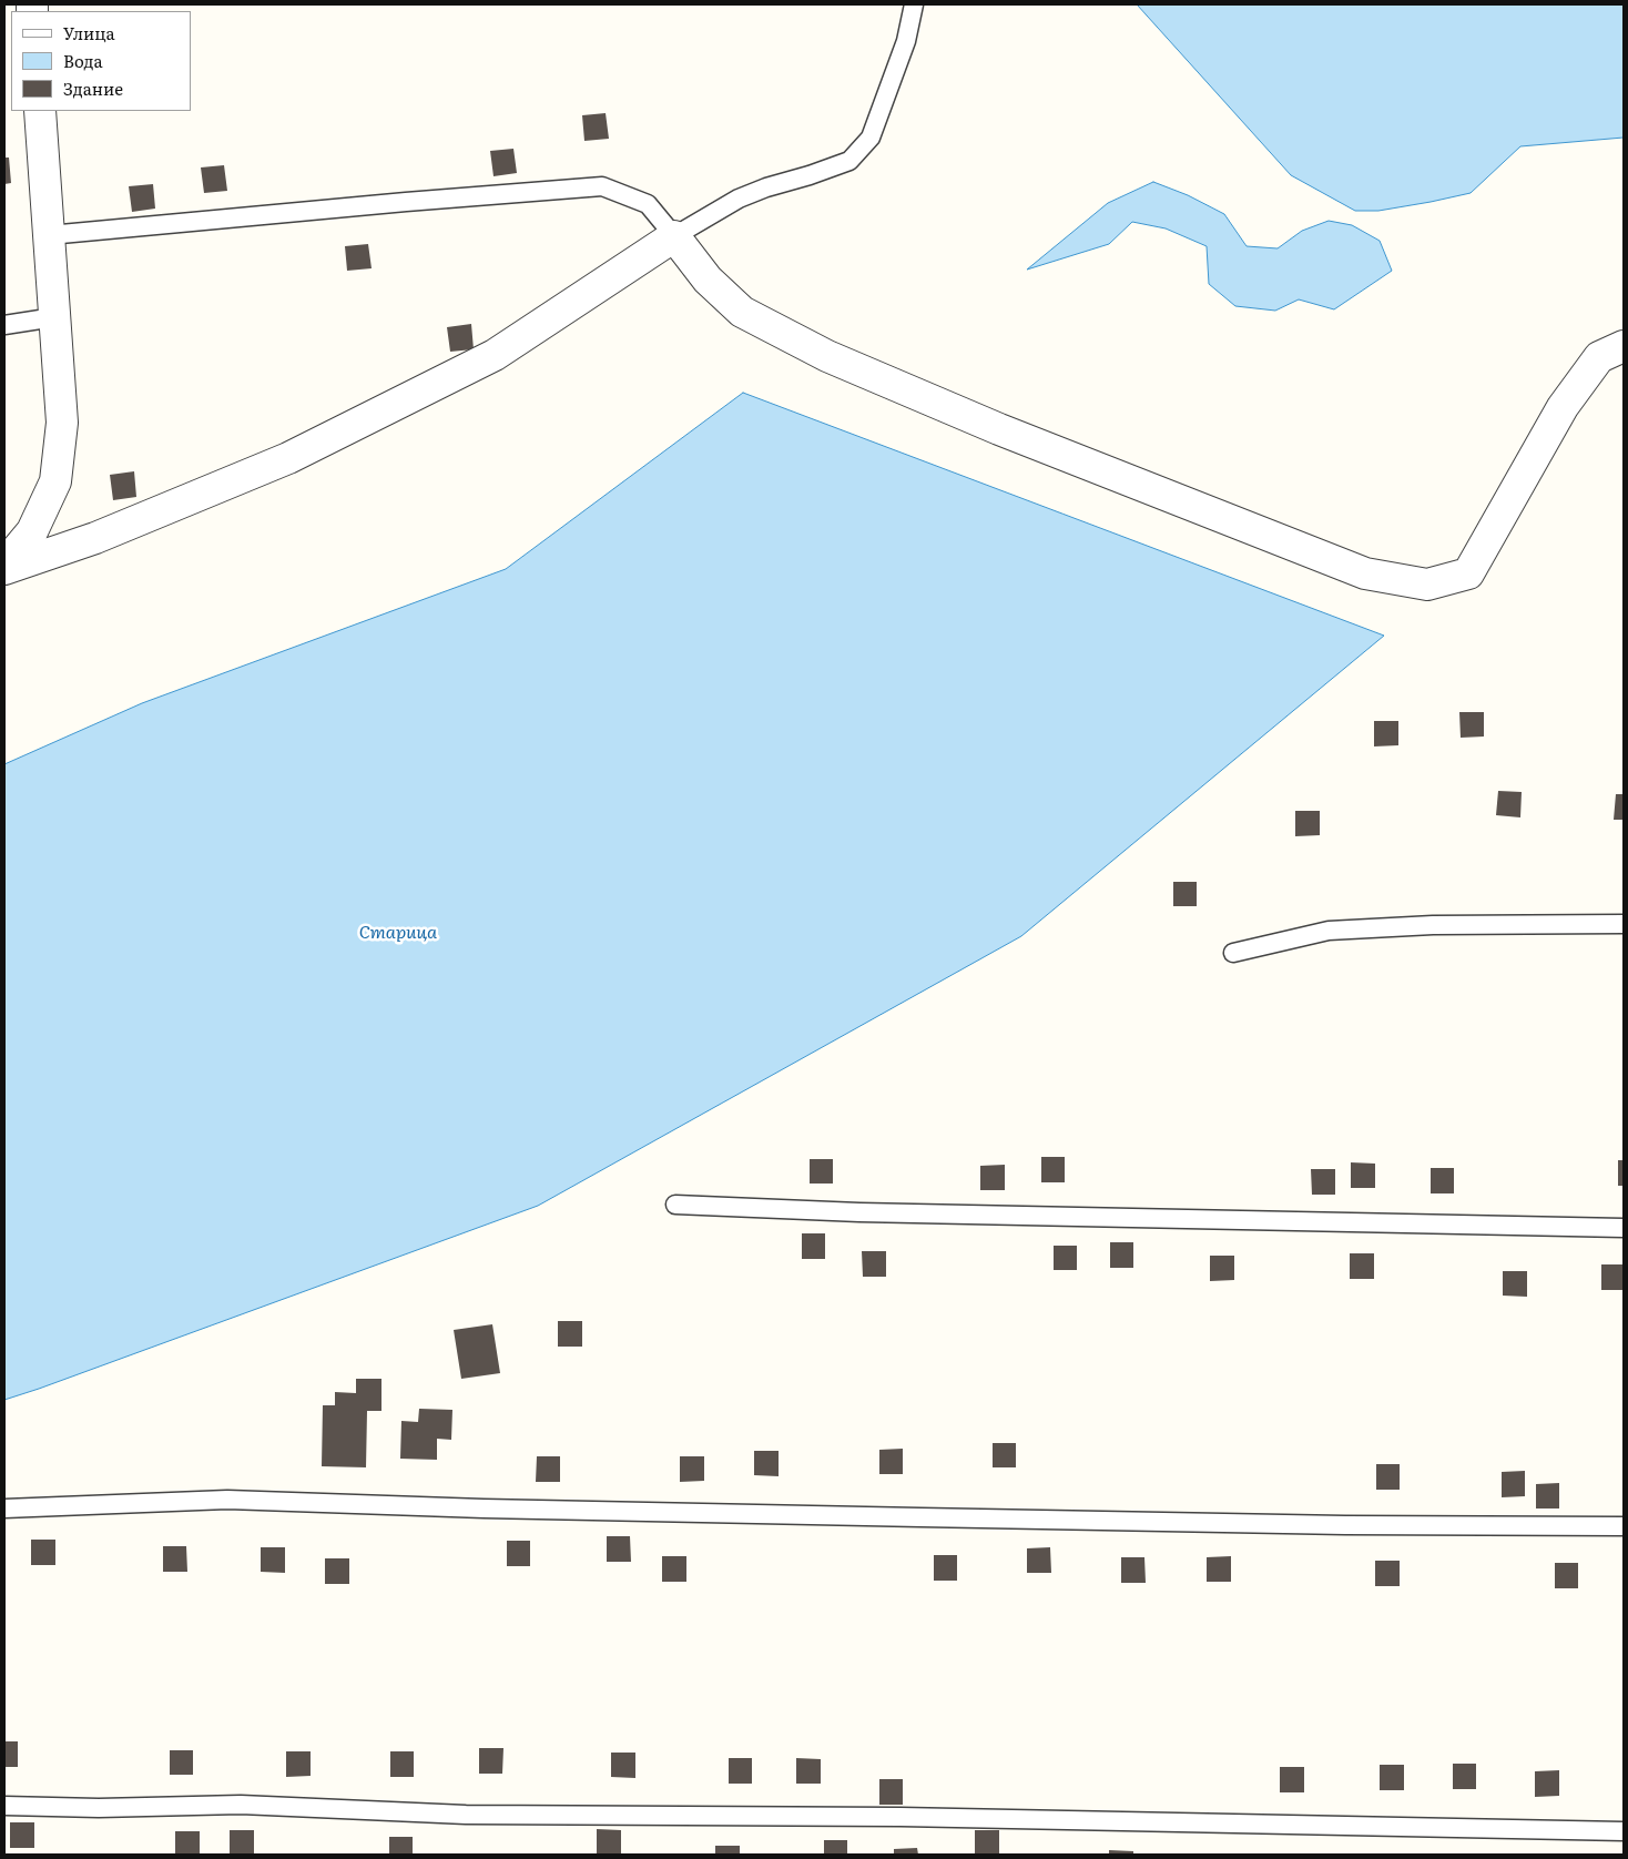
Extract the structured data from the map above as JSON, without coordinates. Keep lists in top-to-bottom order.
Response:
{
  "water": ["Старица"],
  "legend": ["Улица", "Вода", "Здание"]
}
